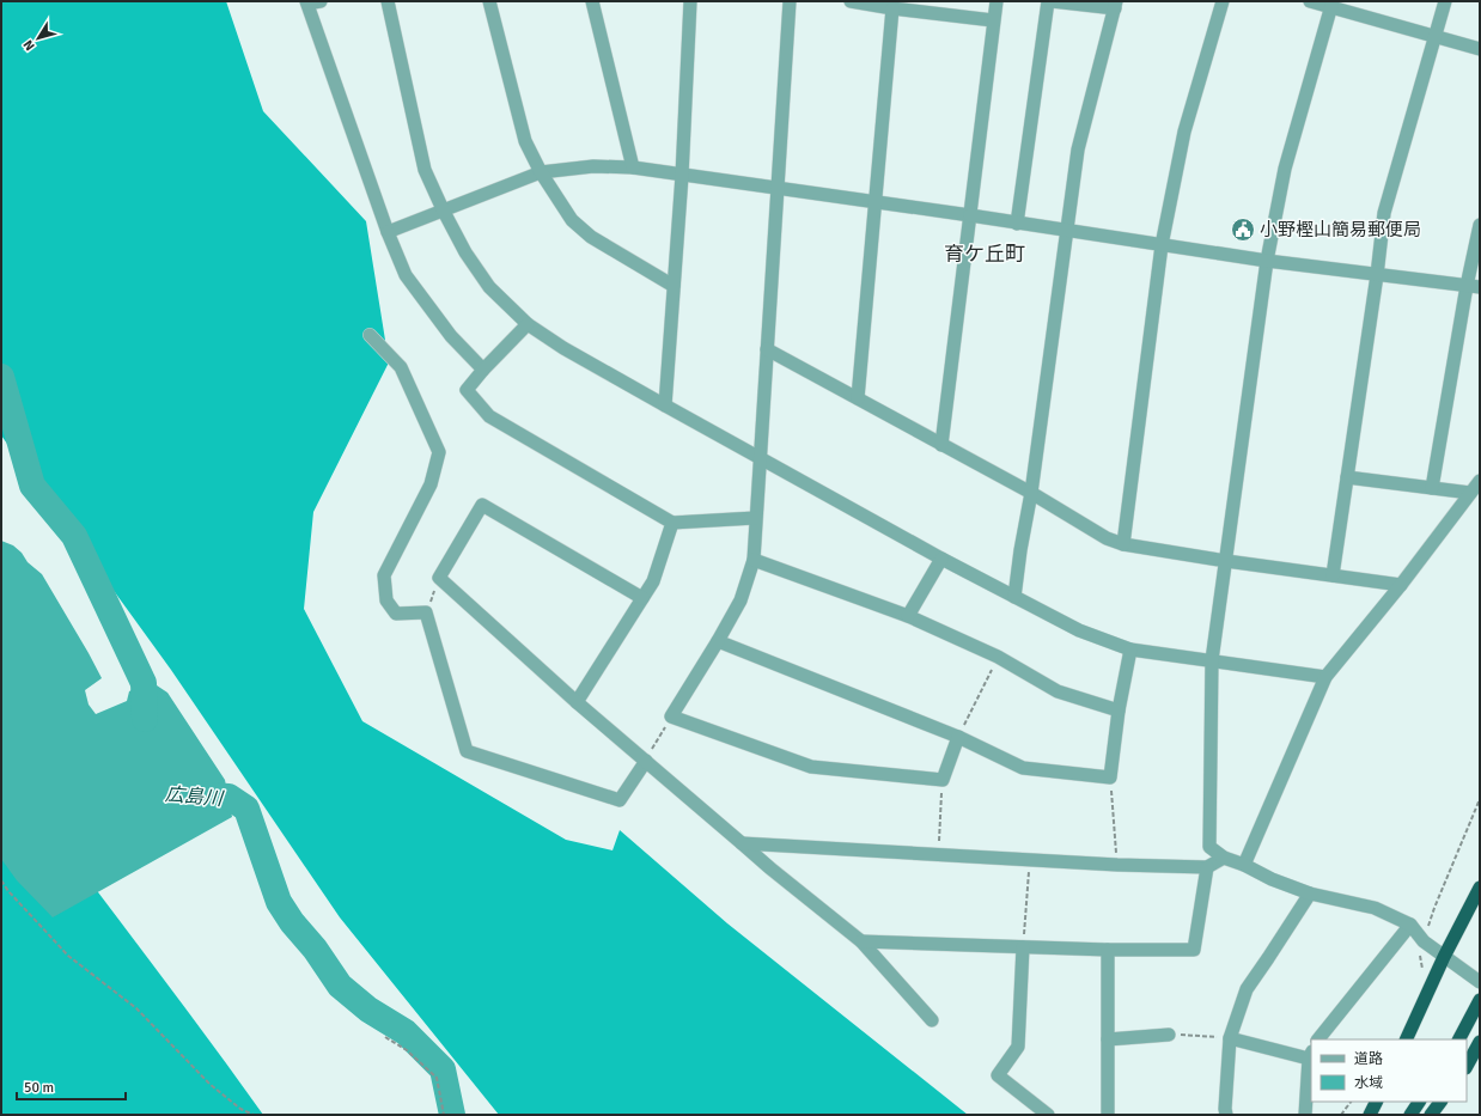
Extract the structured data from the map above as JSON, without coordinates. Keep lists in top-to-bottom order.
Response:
{
  "districts": ["育ケ丘町"],
  "water": ["広島川"],
  "places": {
    "public building": ["小野樫山簡易郵便局"]
  },
  "legend": ["道路", "水域"],
  "scale_bar": "50 m",
  "north": "bottom left"
}
